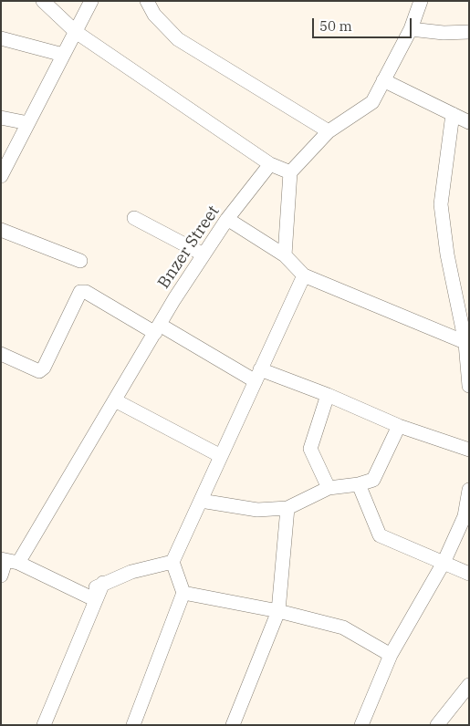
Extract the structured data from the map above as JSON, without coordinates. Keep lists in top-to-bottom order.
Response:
{
  "streets": {
    "street": ["Bnzer Street"]
  },
  "scale_bar": "50 m"
}
